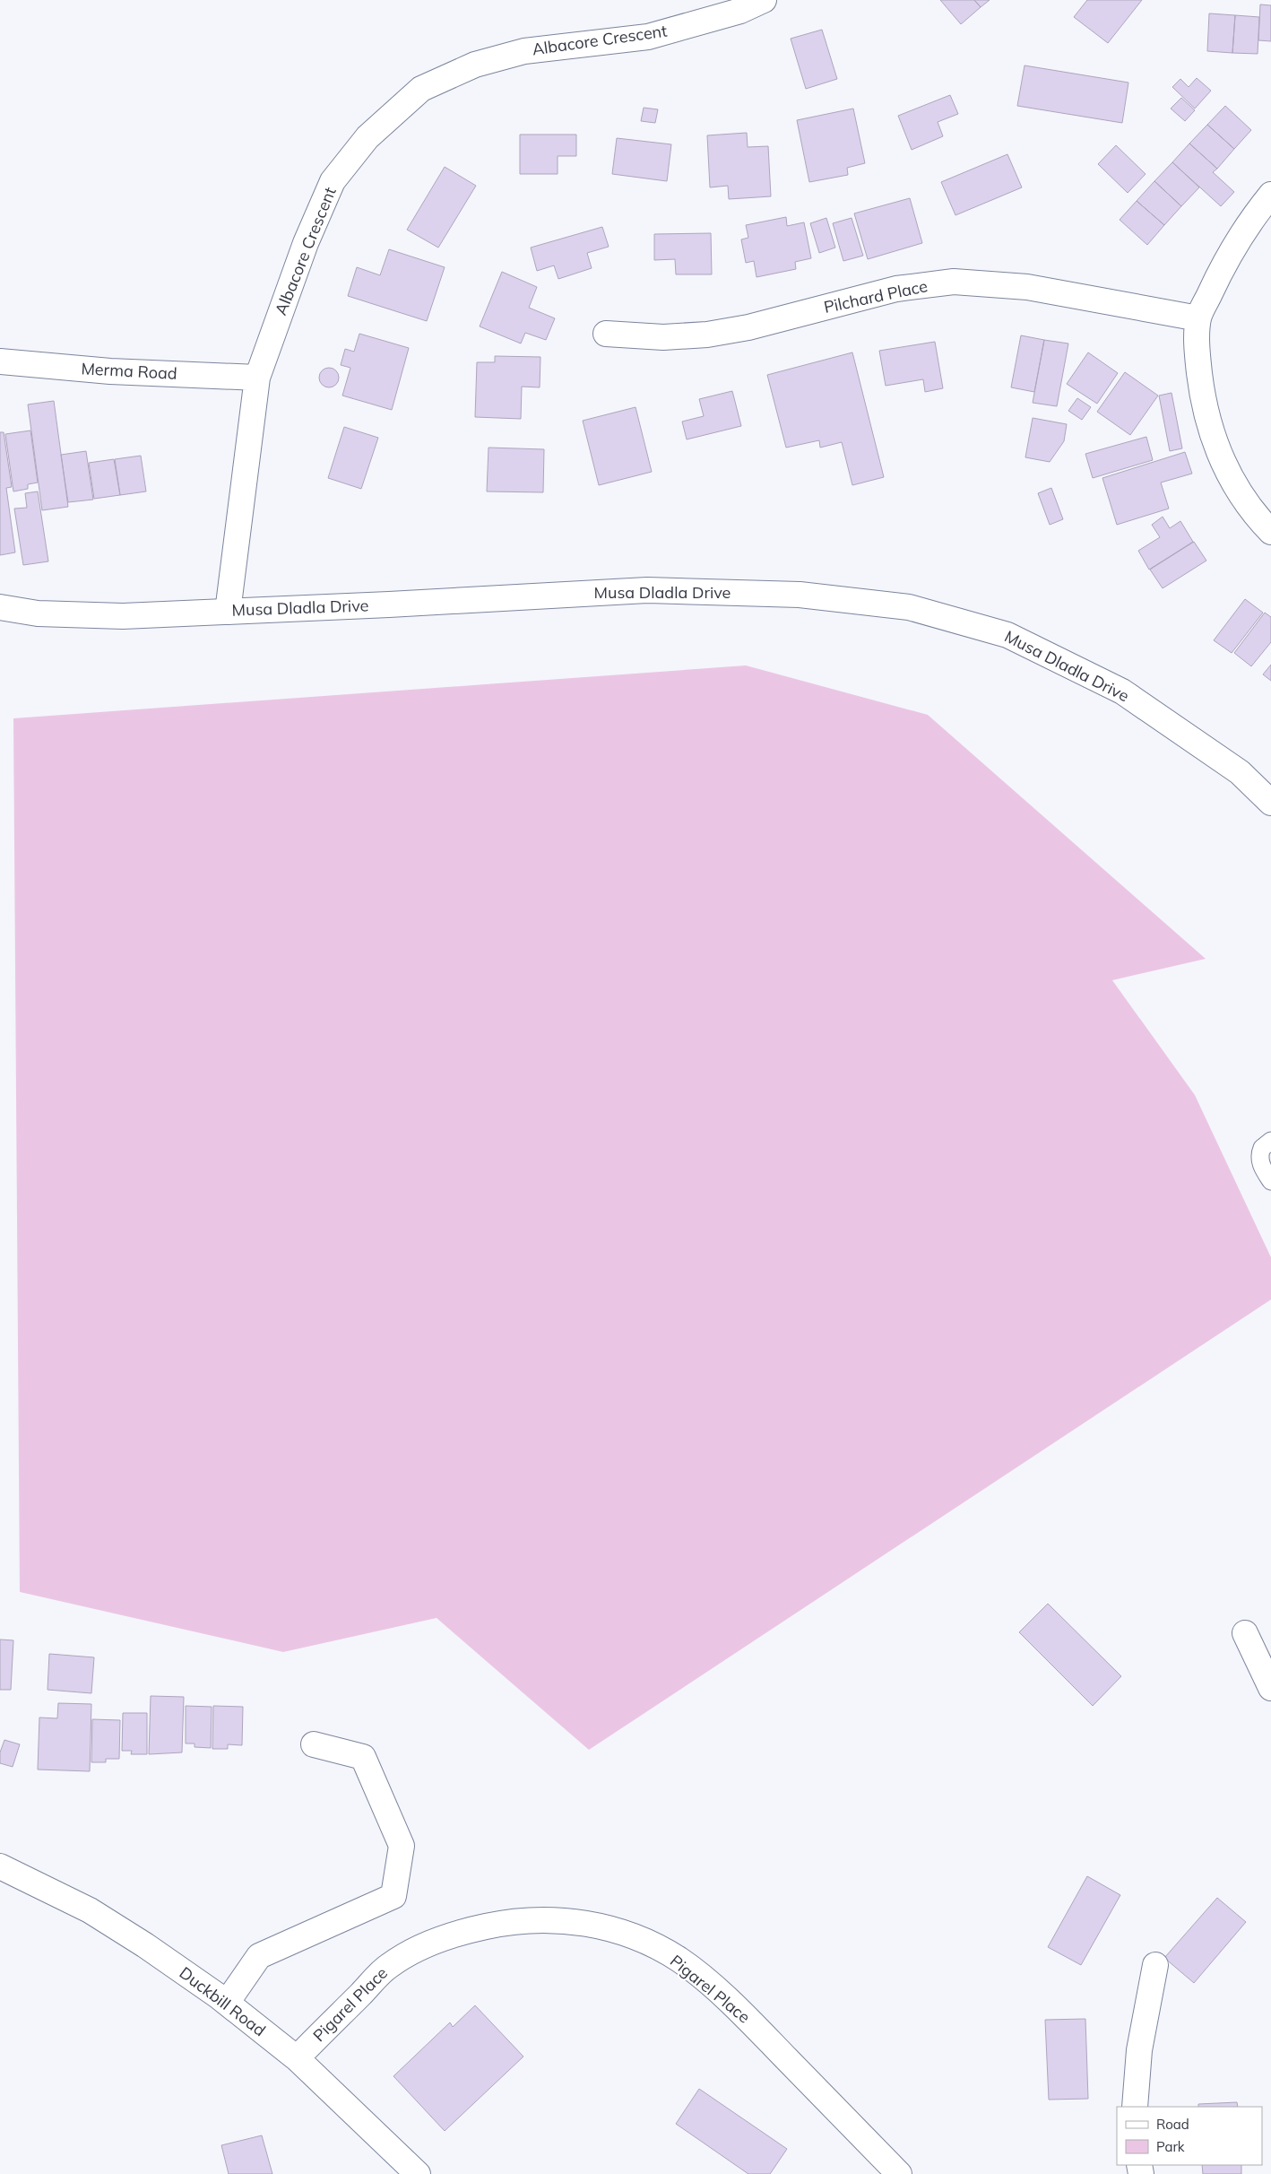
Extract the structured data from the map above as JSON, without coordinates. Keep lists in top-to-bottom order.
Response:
{
  "streets": {
    "street": [
      "Albacore Crescent",
      "Pilchard Place",
      "Merma Road",
      "Musa Dladla Drive",
      "Pigarel Place",
      "Duckbill Road"
    ]
  },
  "crossings": [
    ["Albacore Crescent", "Merma Road"],
    ["Albacore Crescent", "Musa Dladla Drive"],
    ["Pigarel Place", "Duckbill Road"]
  ],
  "legend": ["Road", "Park"]
}
